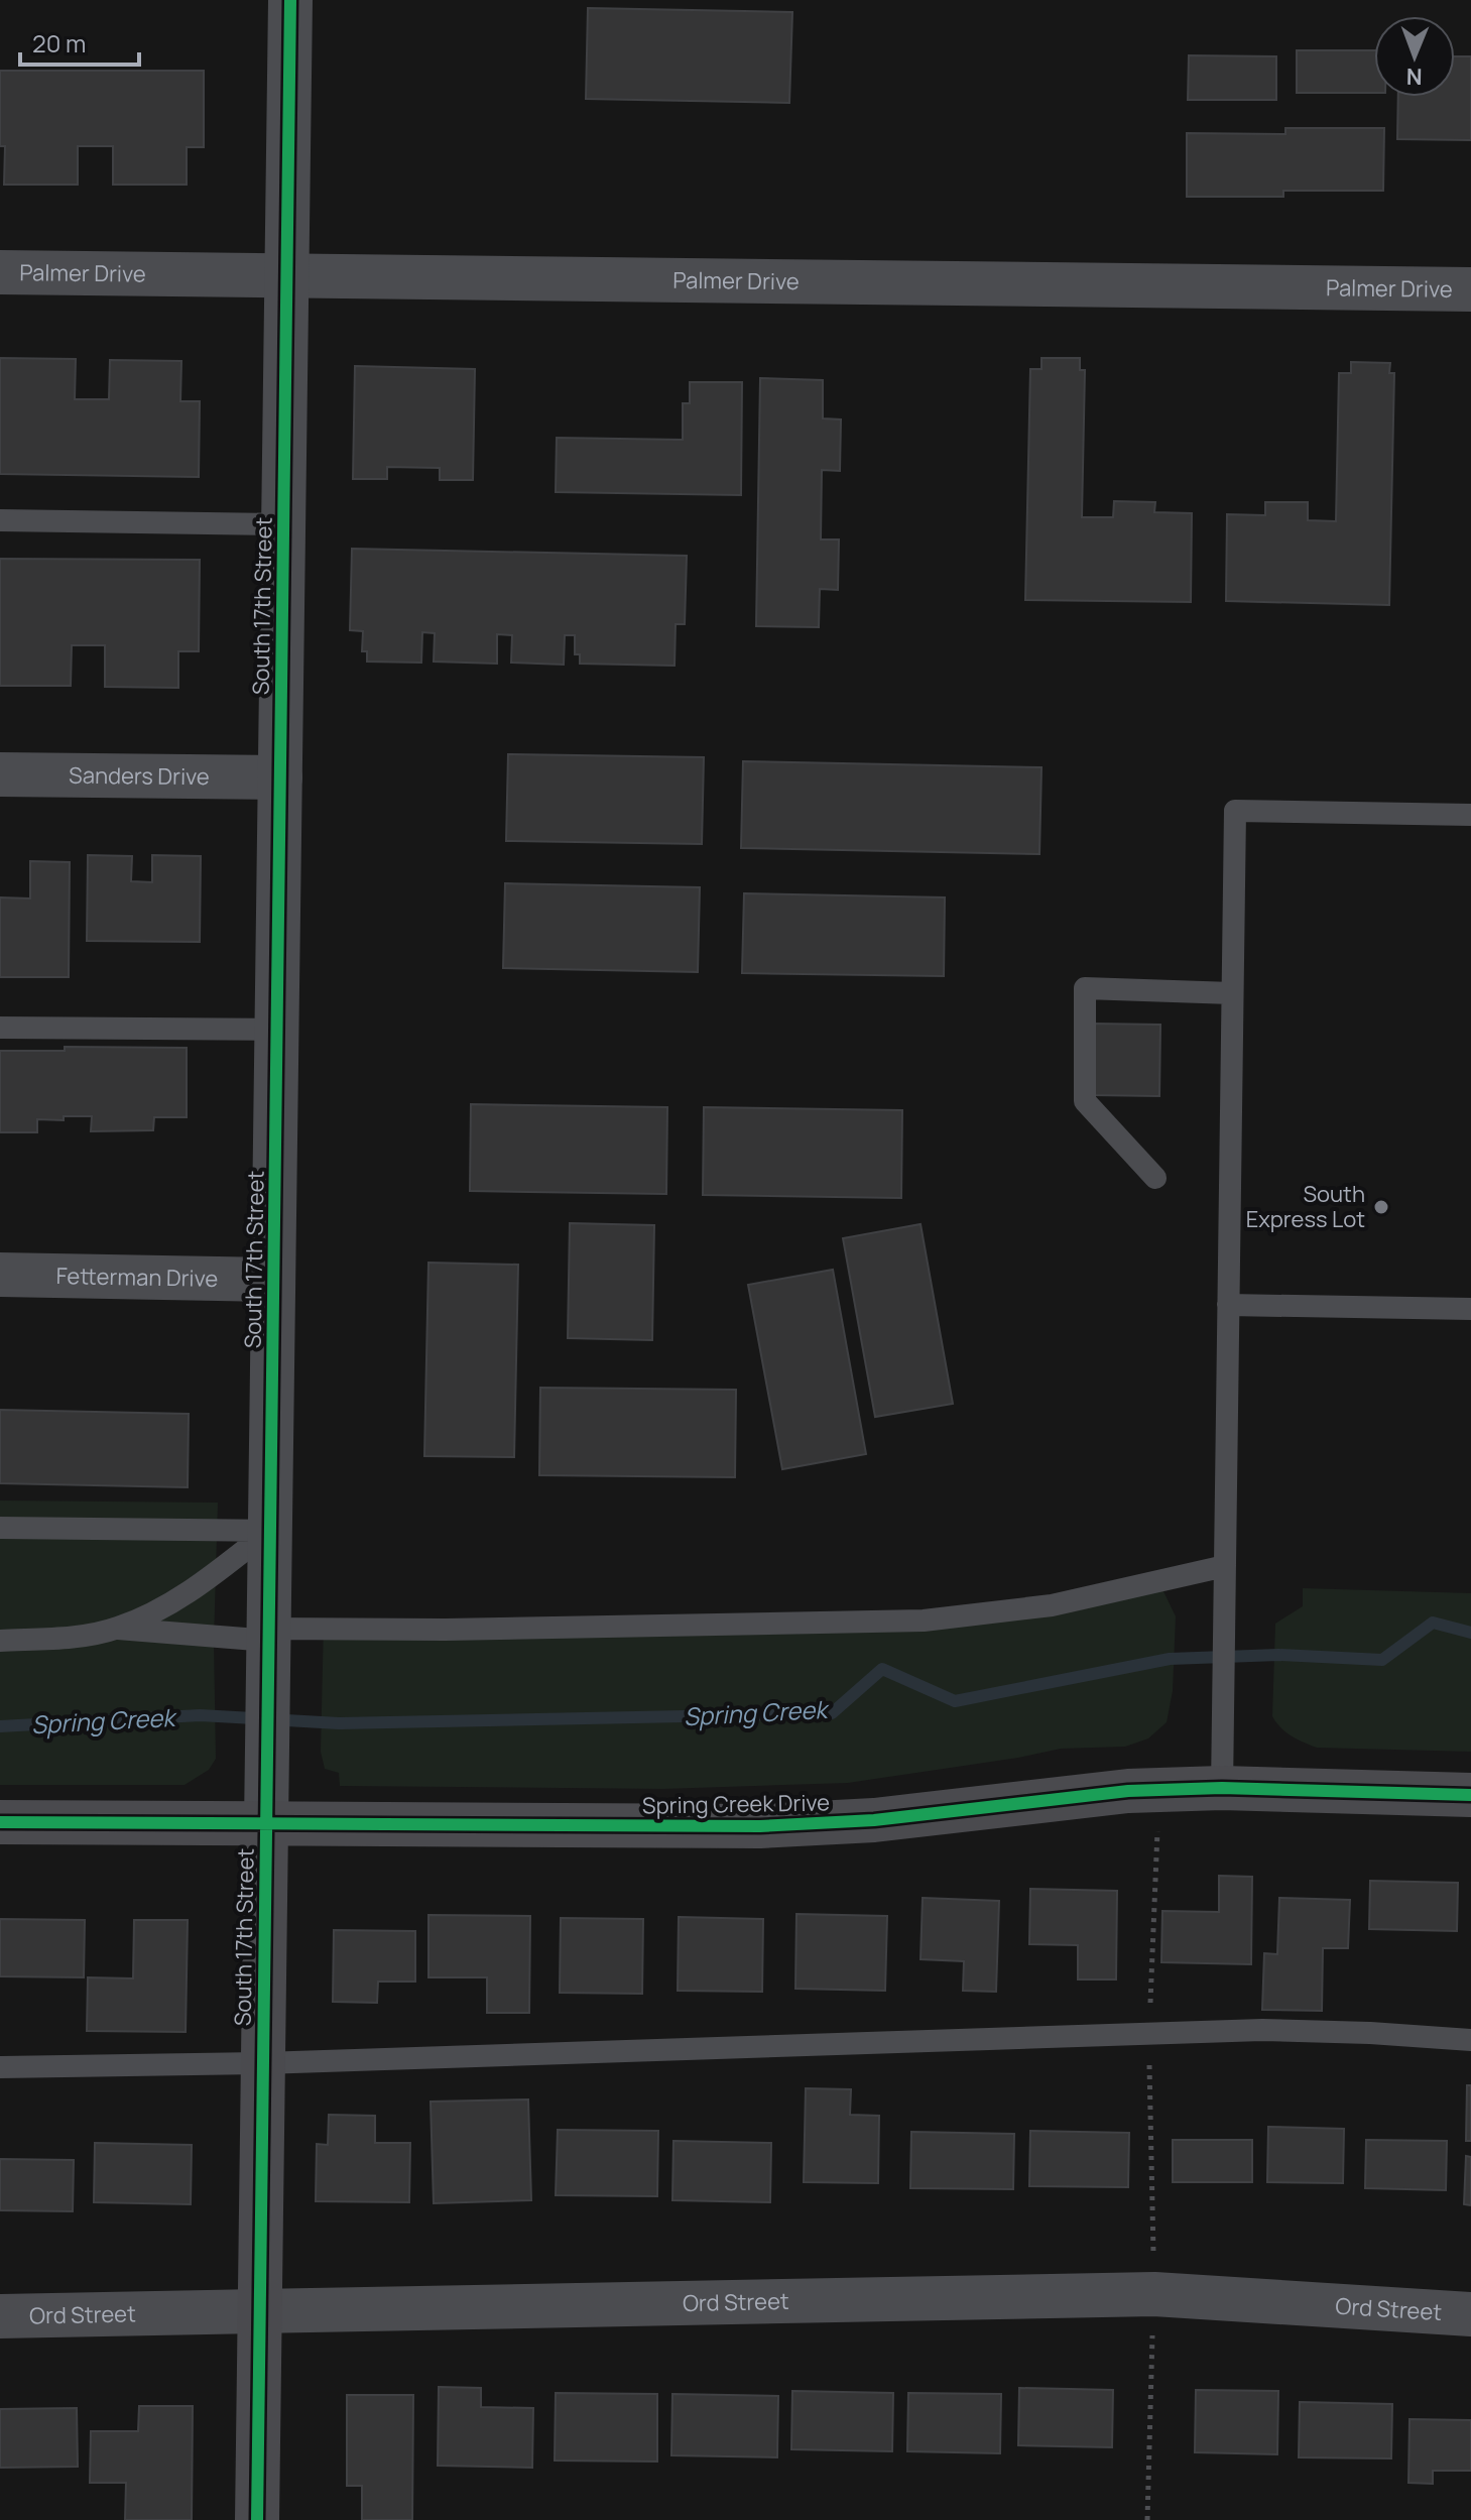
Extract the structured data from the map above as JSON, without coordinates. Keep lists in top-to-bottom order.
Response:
{
  "streets": {
    "street": [
      "Palmer Drive",
      "South 17th Street",
      "Sanders Drive",
      "Fetterman Drive",
      "Spring Creek Drive",
      "Ord Street"
    ]
  },
  "crossings": [
    ["Palmer Drive", "South 17th Street"],
    ["South 17th Street", "Sanders Drive"],
    ["South 17th Street", "Fetterman Drive"],
    ["South 17th Street", "Spring Creek Drive"],
    ["South 17th Street", "Ord Street"]
  ],
  "water": ["Spring Creek"],
  "places": ["South Express Lot"],
  "scale_bar": "20 m",
  "north": "bottom"
}
